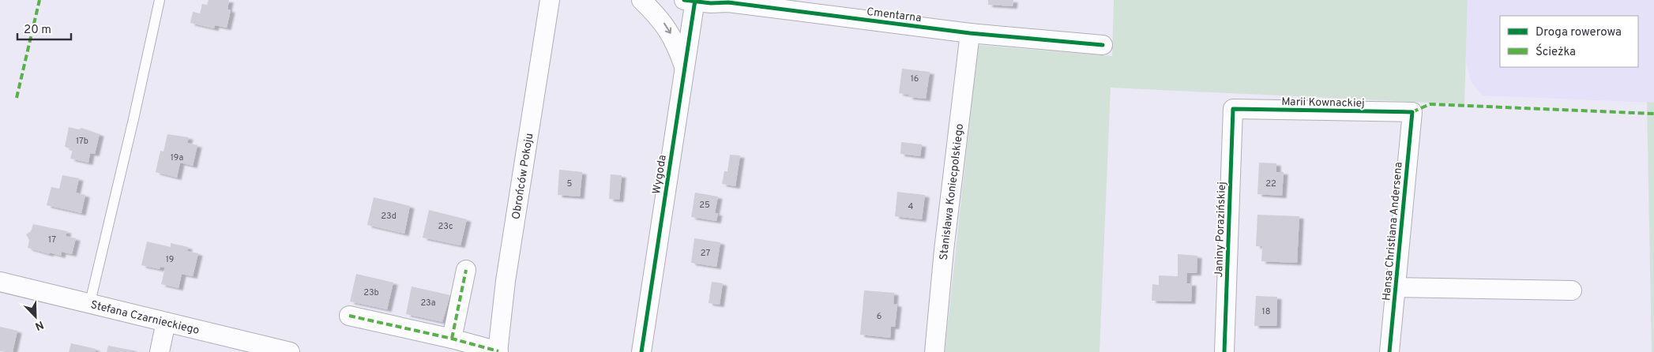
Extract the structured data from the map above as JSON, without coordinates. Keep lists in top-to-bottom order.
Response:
{
  "streets": {
    "street": [
      "Cmentarna",
      "Marii Kownackiej",
      "Wygoda",
      "Obrońców Pokoju",
      "Stanisława Koniecpolskiego",
      "Janiny Porazińskiej",
      "Hansa Christiana Andersena",
      "Stefana Czarnieckiego"
    ]
  },
  "crossings": [
    ["Cmentarna", "Wygoda"],
    ["Cmentarna", "Stanisława Koniecpolskiego"],
    ["Marii Kownackiej", "Janiny Porazińskiej"],
    ["Marii Kownackiej", "Hansa Christiana Andersena"]
  ],
  "house_numbers": [
    "16",
    "17b",
    "19a",
    "5",
    "22",
    "25",
    "4",
    "23d",
    "23c",
    "17",
    "27",
    "19",
    "23b",
    "23a",
    "18",
    "6"
  ],
  "legend": ["Droga rowerowa", "Ścieżka"],
  "scale_bar": "20 m",
  "north": "bottom right"
}
